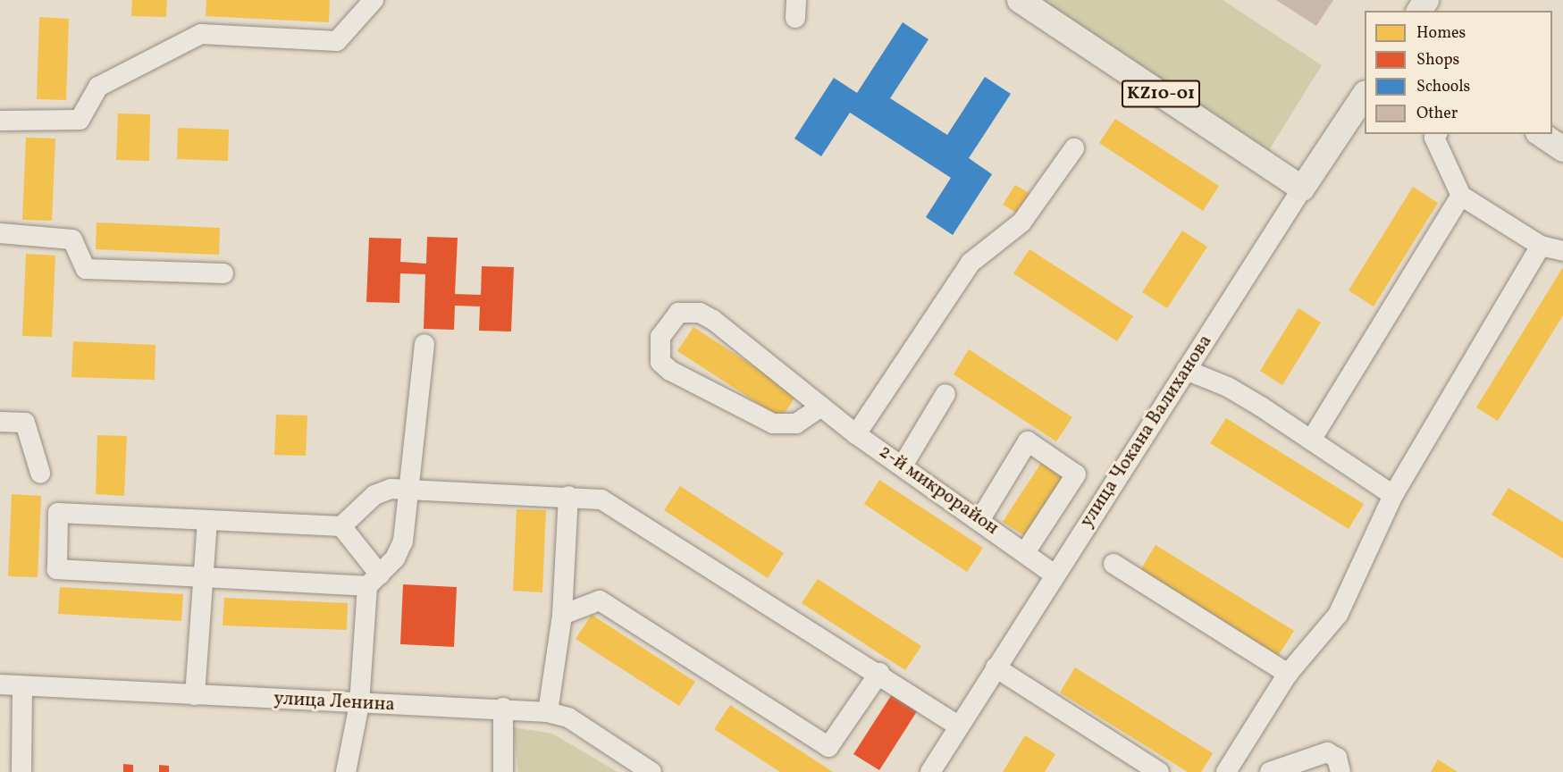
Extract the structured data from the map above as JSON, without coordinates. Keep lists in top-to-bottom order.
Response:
{
  "streets": {
    "main road": ["KZ10-01", "улица Чокана Валиханова"],
    "street": ["2-й микрорайон", "улица Ленина"]
  },
  "crossings": [
    ["KZ10-01", "улица Чокана Валиханова"],
    ["улица Чокана Валиханова", "2-й микрорайон"]
  ],
  "legend": [
    "Homes",
    "Shops",
    "Schools",
    "Other"
  ]
}
